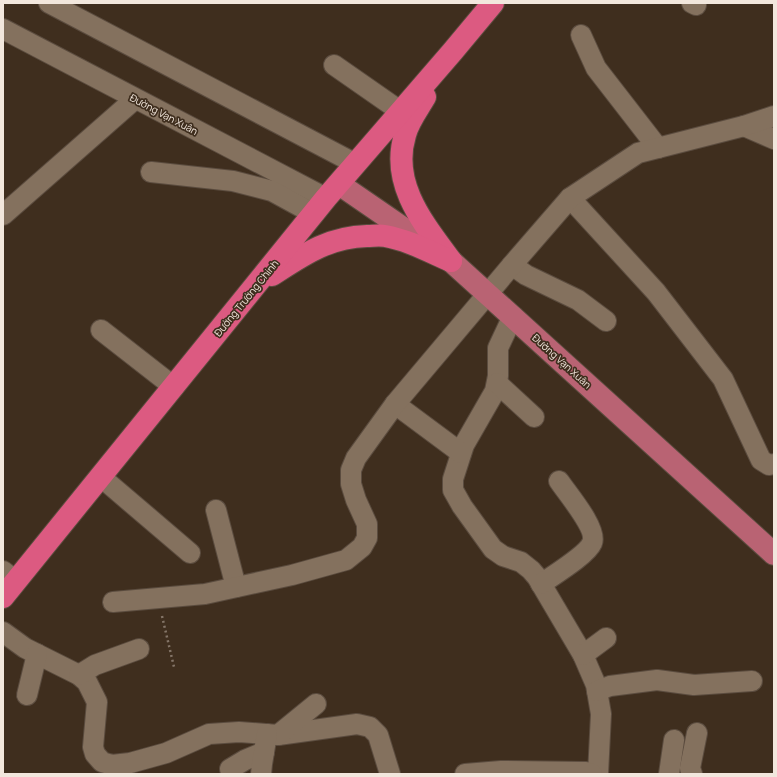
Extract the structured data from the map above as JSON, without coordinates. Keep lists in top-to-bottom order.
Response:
{
  "streets": {
    "highway": ["Đường Trường Chinh"],
    "main road": ["Đường Vạn Xuân"]
  },
  "crossings": [
    ["Đường Vạn Xuân", "Đường Trường Chinh"]
  ]
}
